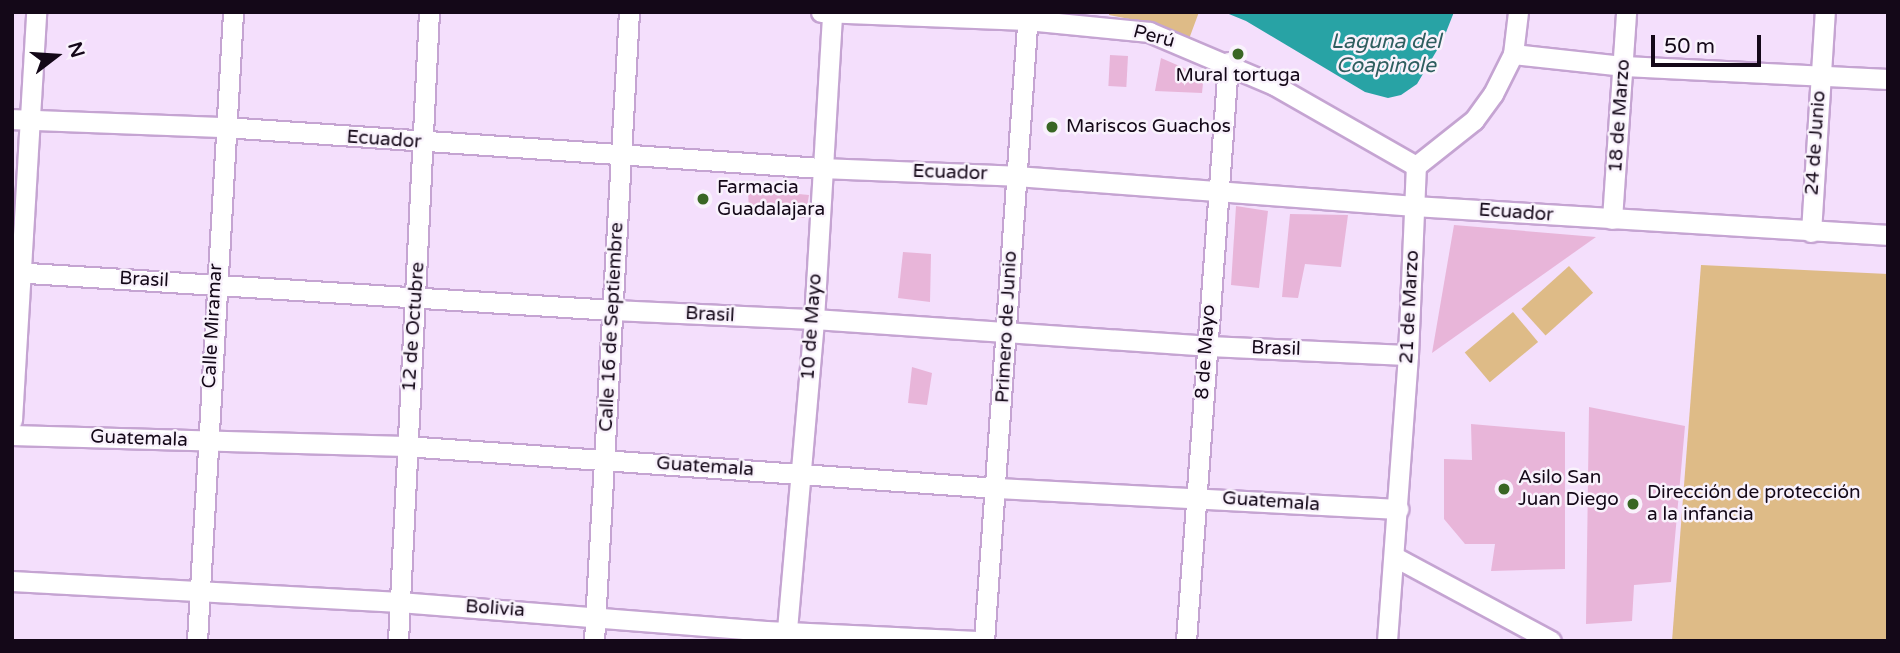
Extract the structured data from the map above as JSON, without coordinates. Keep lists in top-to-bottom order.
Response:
{
  "streets": {
    "street": [
      "Perú",
      "18 de Marzo",
      "Ecuador",
      "24 de Junio",
      "Brasil",
      "21 de Marzo",
      "Calle Miramar",
      "12 de Octubre",
      "Calle 16 de Septiembre",
      "10 de Mayo",
      "Primero de Junio",
      "8 de Mayo",
      "Guatemala",
      "Bolivia"
    ]
  },
  "crossings": [
    ["Perú", "21 de Marzo"],
    ["Perú", "10 de Mayo"],
    ["Perú", "Primero de Junio"],
    ["Perú", "8 de Mayo"],
    ["18 de Marzo", "Ecuador"],
    ["Ecuador", "24 de Junio"],
    ["Ecuador", "21 de Marzo"],
    ["Ecuador", "Calle Miramar"],
    ["Ecuador", "12 de Octubre"],
    ["Ecuador", "Calle 16 de Septiembre"],
    ["Ecuador", "10 de Mayo"],
    ["Ecuador", "Primero de Junio"],
    ["Ecuador", "8 de Mayo"],
    ["Brasil", "21 de Marzo"],
    ["Brasil", "Calle Miramar"],
    ["Brasil", "12 de Octubre"],
    ["Brasil", "Calle 16 de Septiembre"],
    ["Brasil", "10 de Mayo"],
    ["Brasil", "Primero de Junio"],
    ["Brasil", "8 de Mayo"],
    ["21 de Marzo", "Guatemala"],
    ["Calle Miramar", "Guatemala"],
    ["Calle Miramar", "Bolivia"],
    ["12 de Octubre", "Guatemala"],
    ["12 de Octubre", "Bolivia"],
    ["Calle 16 de Septiembre", "Guatemala"],
    ["Calle 16 de Septiembre", "Bolivia"],
    ["10 de Mayo", "Guatemala"],
    ["10 de Mayo", "Bolivia"],
    ["Primero de Junio", "Guatemala"],
    ["8 de Mayo", "Guatemala"]
  ],
  "water": ["Laguna del Coapinole"],
  "places": [
    "Mural tortuga",
    "Mariscos Guachos",
    "Farmacia Guadalajara",
    "Asilo San Juan Diego",
    "Dirección de protección a la infancia"
  ],
  "scale_bar": "50 m",
  "north": "right"
}
